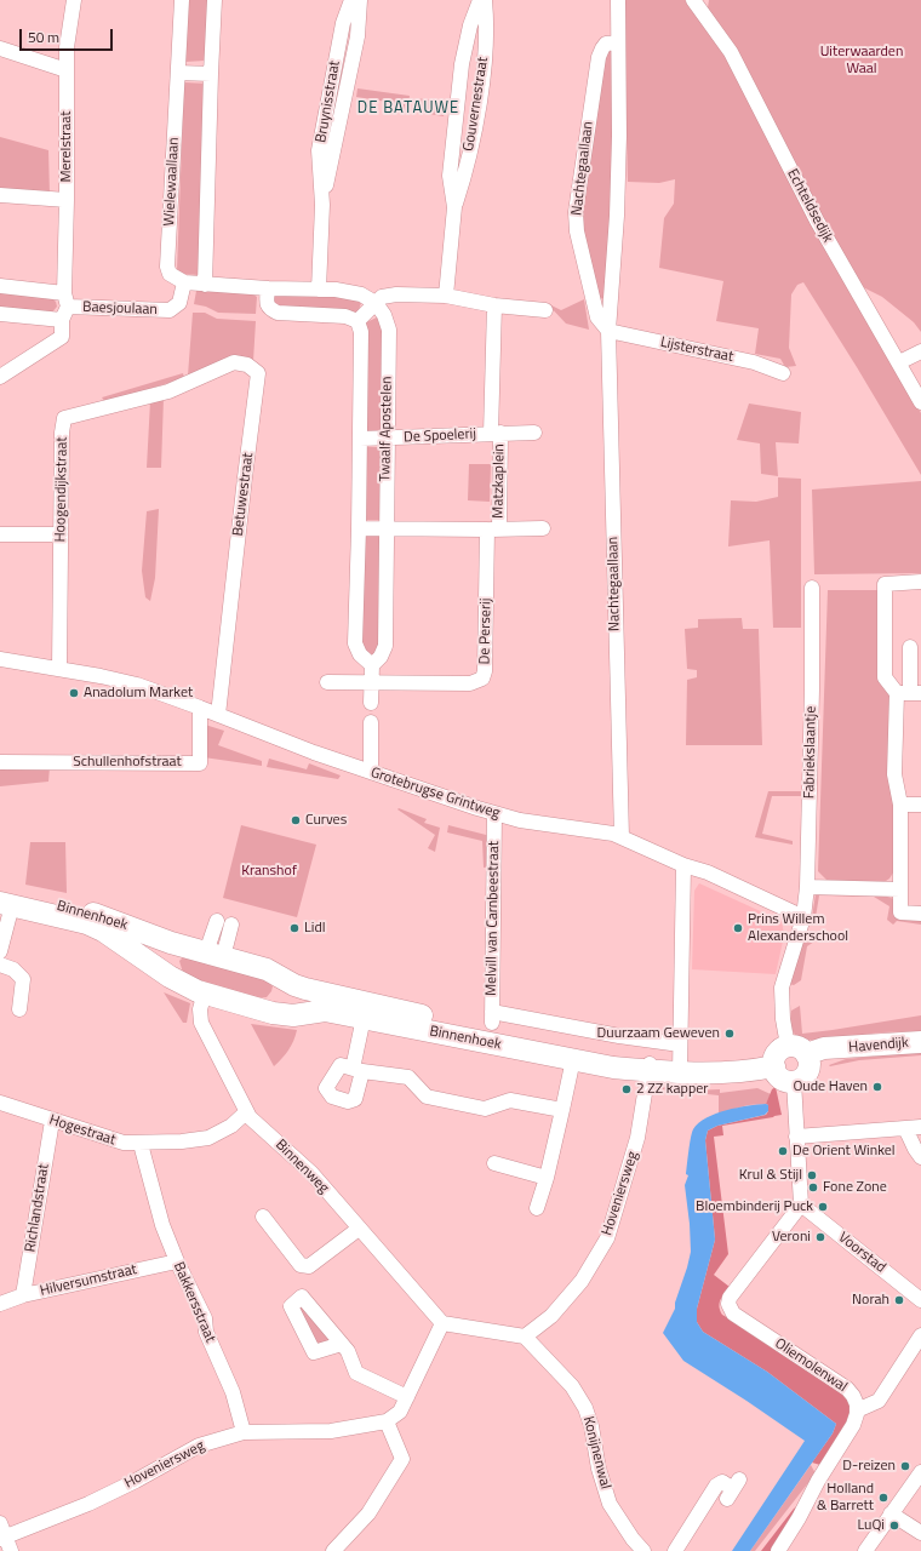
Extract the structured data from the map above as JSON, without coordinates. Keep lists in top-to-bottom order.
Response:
{
  "streets": {
    "main road": ["Binnenhoek", "Havendijk"],
    "street": [
      "Bruynisstraat",
      "Gouvernestraat",
      "Merelstraat",
      "Nachtegaallaan",
      "Wielewaallaan",
      "Echteldsedijk",
      "Baesjoulaan",
      "Lijsterstraat",
      "Twaalf Apostelen",
      "De Spoelerij",
      "Matzkaplein",
      "Hoogendijkstraat",
      "Betuwestraat",
      "De Perserij",
      "Fabriekslaantje",
      "Schullenhofstraat",
      "Grotebrugse Grintweg",
      "Melvill van Carnbeestraat",
      "Hogestraat",
      "Binnenweg",
      "Hoveniersweg",
      "Richlandstraat",
      "Voorstad",
      "Hilversumstraat",
      "Bakkersstraat",
      "Oliemolenwal",
      "Konijnenwal"
    ]
  },
  "crossings": [
    ["Merelstraat", "Baesjoulaan"],
    ["Nachtegaallaan", "Lijsterstraat"],
    ["Nachtegaallaan", "Grotebrugse Grintweg"],
    ["Wielewaallaan", "Baesjoulaan"],
    ["Twaalf Apostelen", "De Spoelerij"],
    ["De Spoelerij", "Matzkaplein"],
    ["Matzkaplein", "De Perserij"],
    ["Hoogendijkstraat", "Betuwestraat"],
    ["Hoogendijkstraat", "Grotebrugse Grintweg"],
    ["Betuwestraat", "Grotebrugse Grintweg"],
    ["Fabriekslaantje", "Havendijk"],
    ["Schullenhofstraat", "Grotebrugse Grintweg"],
    ["Grotebrugse Grintweg", "Melvill van Carnbeestraat"],
    ["Binnenhoek", "Melvill van Carnbeestraat"],
    ["Binnenhoek", "Binnenweg"],
    ["Binnenhoek", "Hoveniersweg"],
    ["Hogestraat", "Binnenweg"],
    ["Hogestraat", "Richlandstraat"],
    ["Hogestraat", "Bakkersstraat"],
    ["Hoveniersweg", "Bakkersstraat"],
    ["Hoveniersweg", "Konijnenwal"],
    ["Richlandstraat", "Hilversumstraat"],
    ["Voorstad", "Oliemolenwal"],
    ["Hilversumstraat", "Bakkersstraat"]
  ],
  "districts": ["DE BATAUWE"],
  "parks": ["Uiterwaarden Waal", "Kranshof"],
  "places": [
    "Anadolum Market",
    "Curves",
    "Lidl",
    "Prins Willem Alexanderschool",
    "Duurzaam Geweven",
    "Oude Haven",
    "2 ZZ kapper",
    "De Orient Winkel",
    "Krul & Stijl",
    "Fone Zone",
    "Bloembinderij Puck",
    "Veroni",
    "Norah",
    "D-reizen",
    "Holland & Barrett",
    "LuQi"
  ],
  "scale_bar": "50 m"
}
